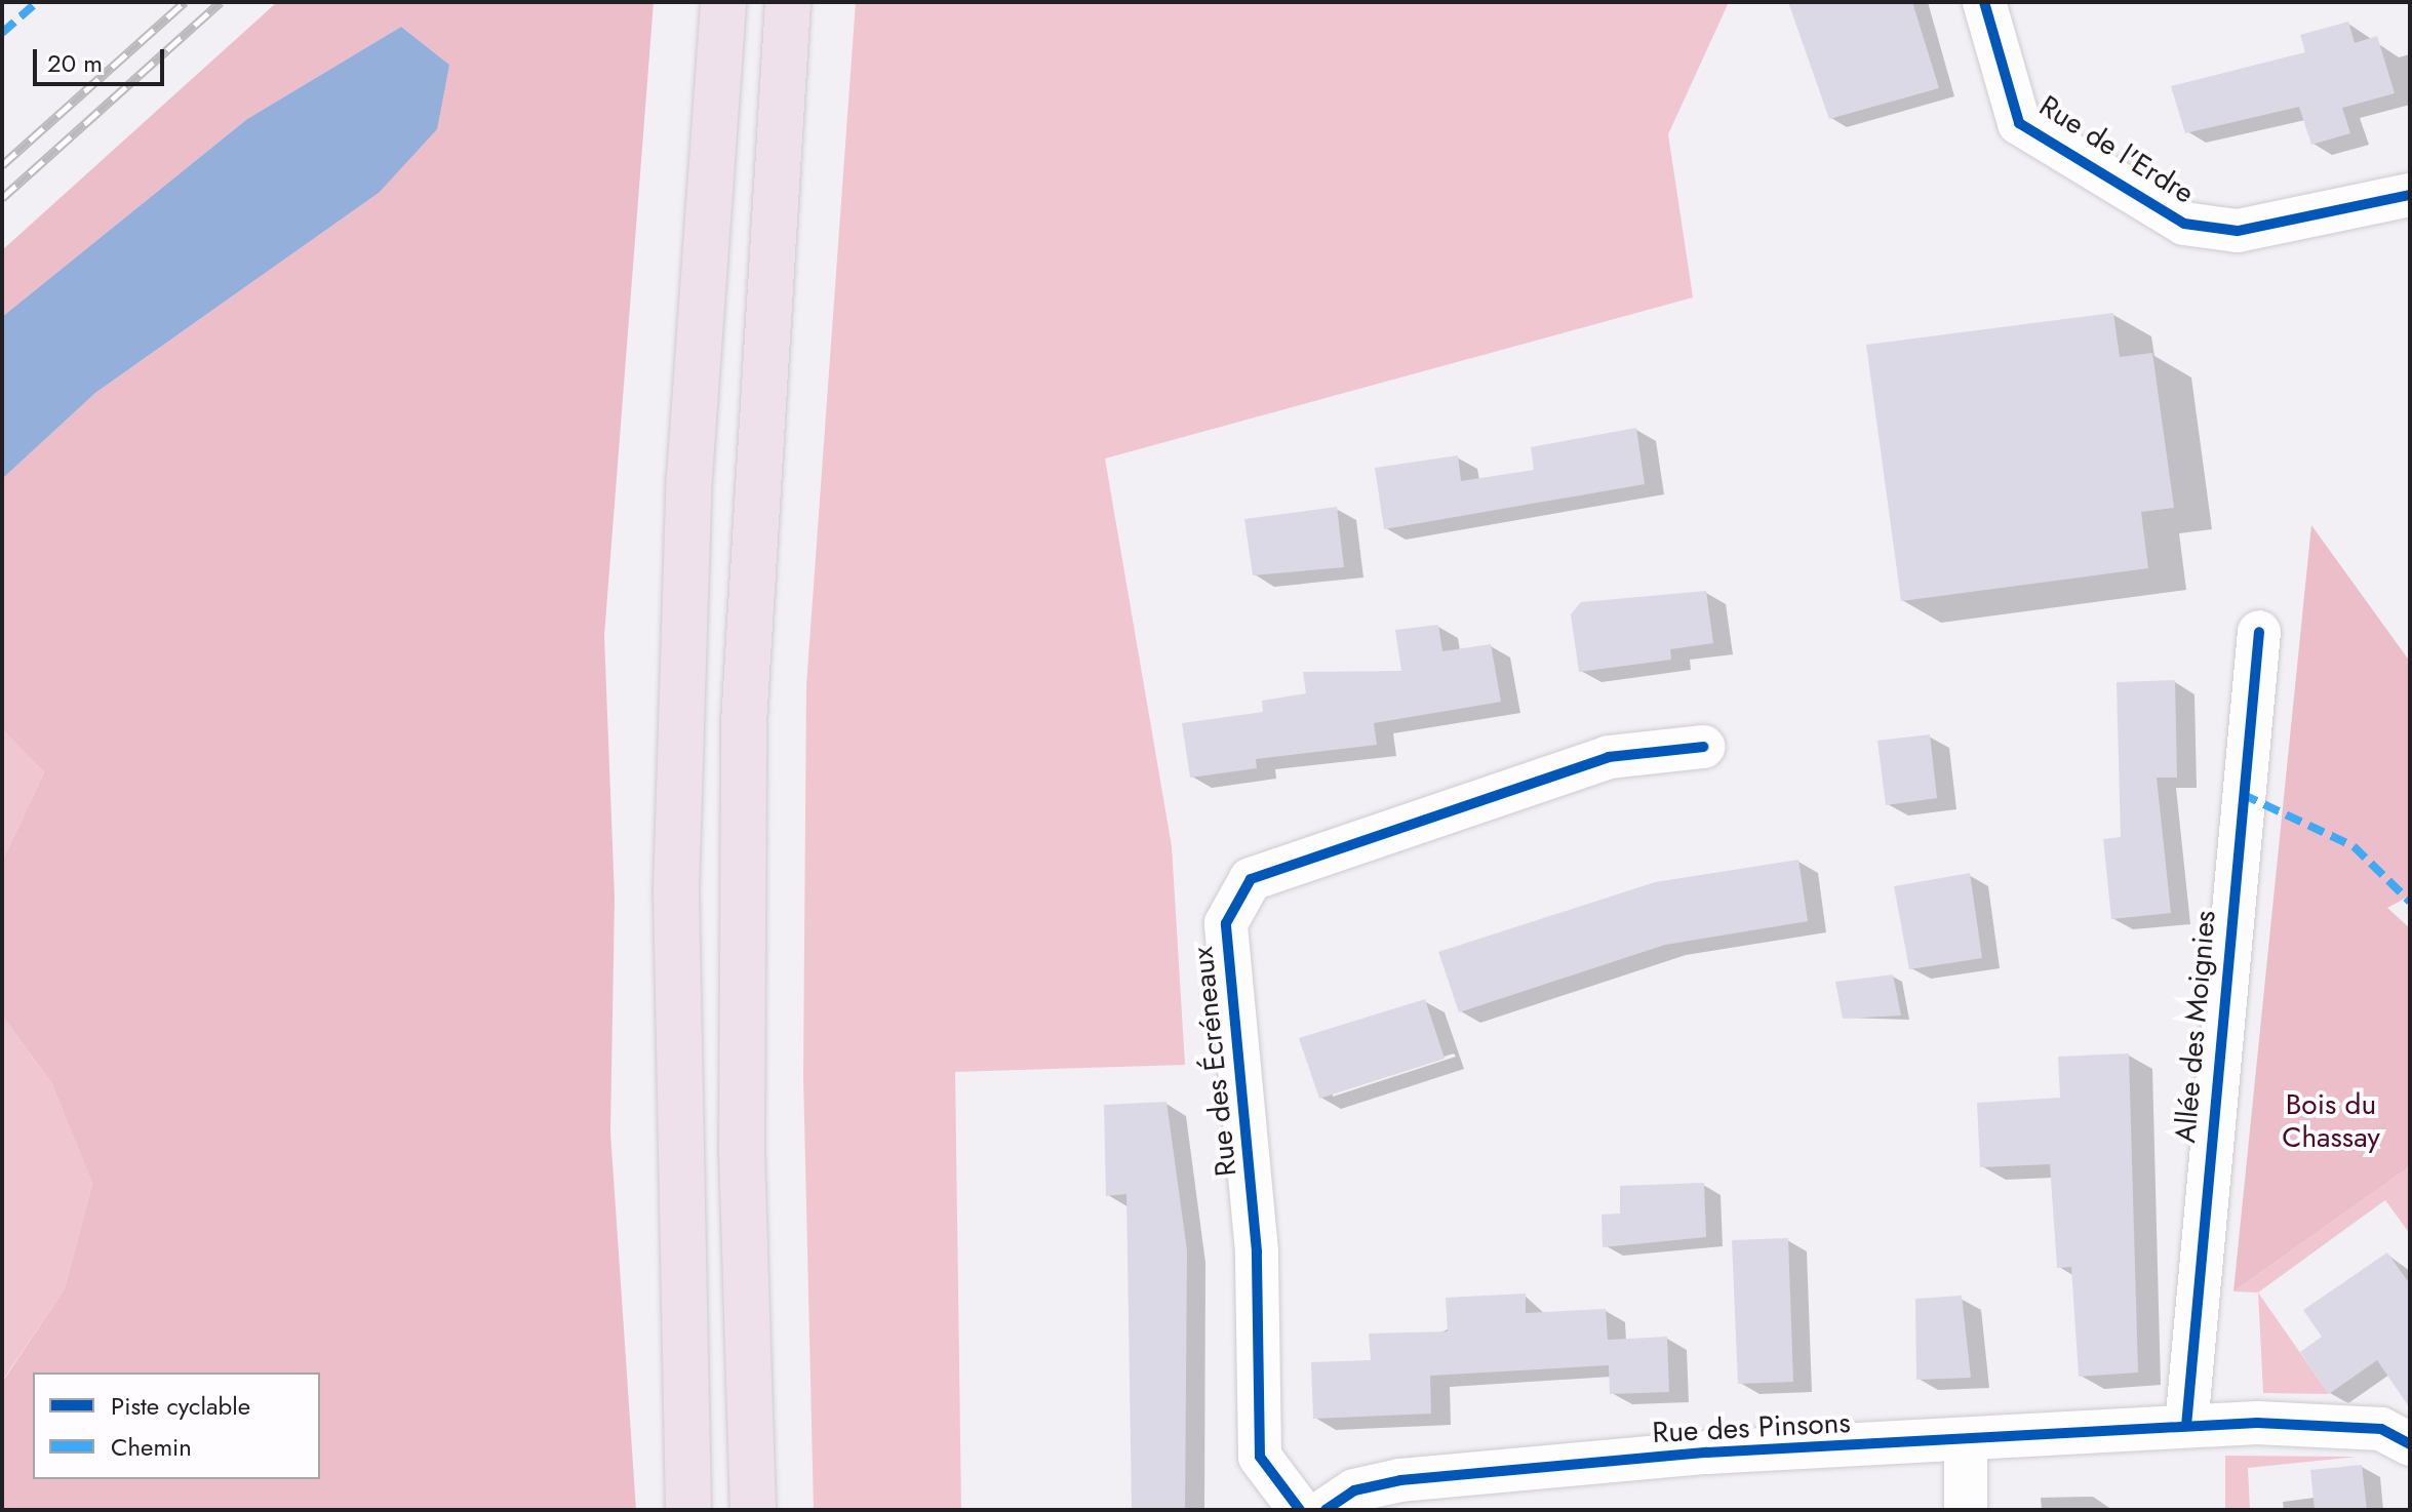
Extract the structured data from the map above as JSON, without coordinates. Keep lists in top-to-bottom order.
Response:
{
  "streets": {
    "street": [
      "Rue de l'Erdre",
      "Allée des Moignies",
      "Rue des Écréneaux",
      "Rue des Pinsons"
    ]
  },
  "crossings": [
    ["Allée des Moignies", "Rue des Pinsons"]
  ],
  "parks": ["Bois du Chassay"],
  "legend": ["Piste cyclable", "Chemin"],
  "scale_bar": "20 m"
}
